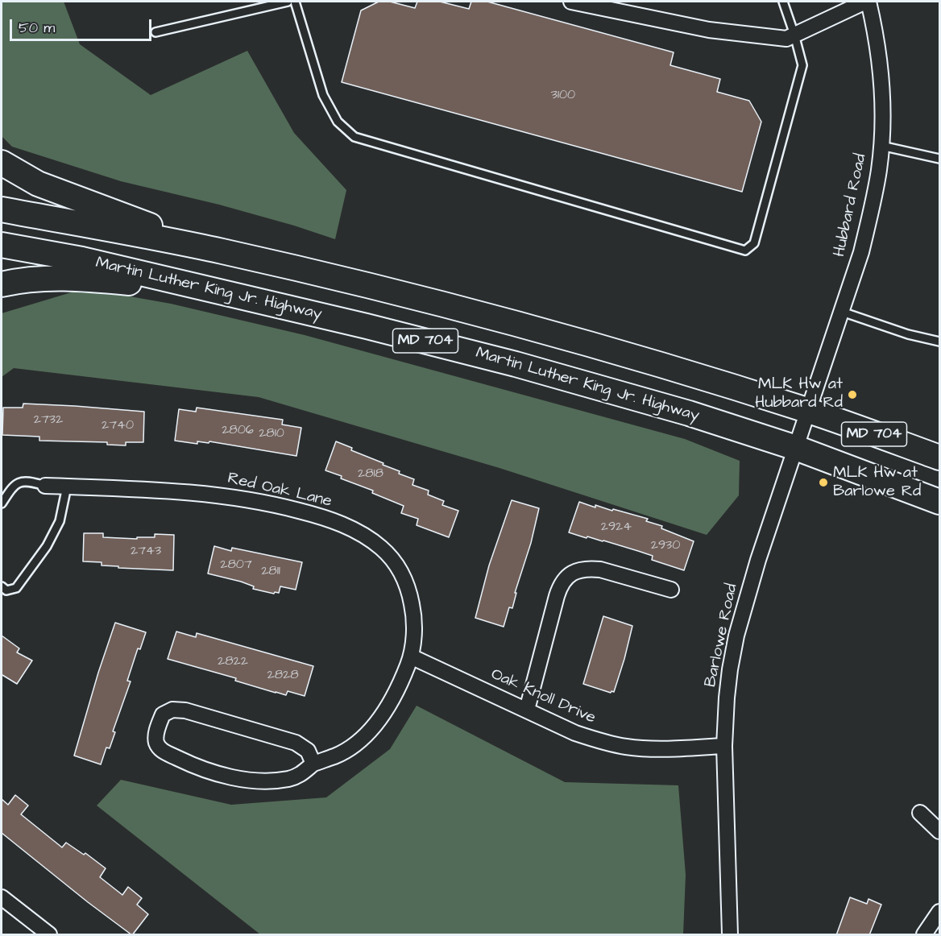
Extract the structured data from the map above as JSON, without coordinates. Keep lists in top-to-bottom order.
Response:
{
  "streets": {
    "main road": ["Martin Luther King Jr. Highway", "MD 704"],
    "street": [
      "Hubbard Road",
      "Red Oak Lane",
      "Barlowe Road",
      "Oak Knoll Drive"
    ]
  },
  "crossings": [
    ["Hubbard Road", "MD 704"],
    ["Hubbard Road", "Barlowe Road"],
    ["Martin Luther King Jr. Highway", "Barlowe Road"],
    ["MD 704", "Barlowe Road"],
    ["Red Oak Lane", "Oak Knoll Drive"],
    ["Barlowe Road", "Oak Knoll Drive"]
  ],
  "places": ["MLK Hw at Hubbard Rd", "MLK Hw at Barlowe Rd"],
  "house_numbers": [
    "3100",
    "2732",
    "2740",
    "2806",
    "2810",
    "2818",
    "2924",
    "2930",
    "2743",
    "2807",
    "2811",
    "2822",
    "2828"
  ],
  "scale_bar": "50 m"
}
